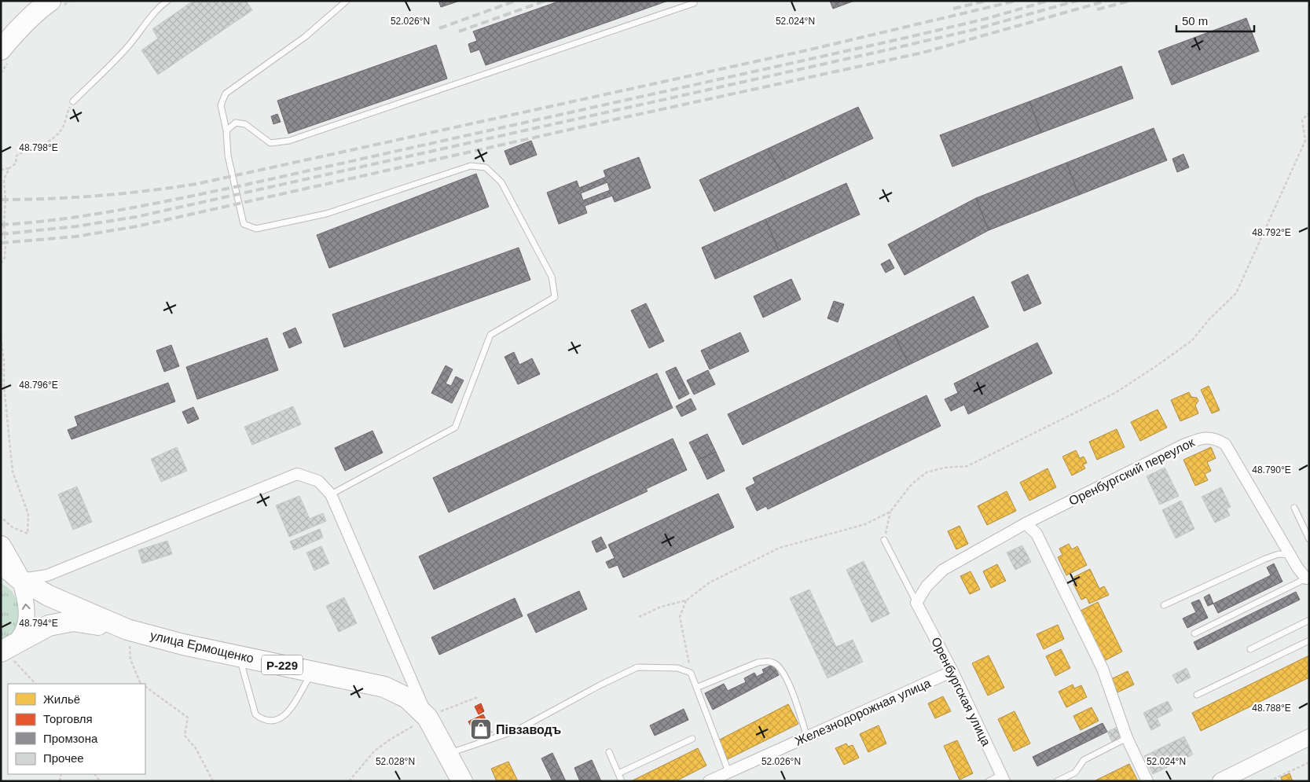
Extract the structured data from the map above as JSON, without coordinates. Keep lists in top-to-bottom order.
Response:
{
  "streets": {
    "highway": ["улица Ермощенко", "Р-229"],
    "street": ["Оренбургский переулок", "Оренбургская улица", "Железнодорожная улица"]
  },
  "crossings": [
    ["Оренбургский переулок", "Оренбургская улица"],
    ["улица Ермощенко", "Р-229"],
    ["Оренбургская улица", "Железнодорожная улица"]
  ],
  "places": {
    "shop": ["Пiвзаводъ"]
  },
  "legend": [
    "Жильё",
    "Торговля",
    "Промзона",
    "Прочее"
  ],
  "scale_bar": "50 m",
  "coordinates": [
    "52.026°N",
    "52.024°N",
    "48.798°E",
    "48.792°E",
    "48.796°E",
    "48.790°E",
    "48.794°E",
    "48.788°E",
    "52.028°N"
  ]
}
